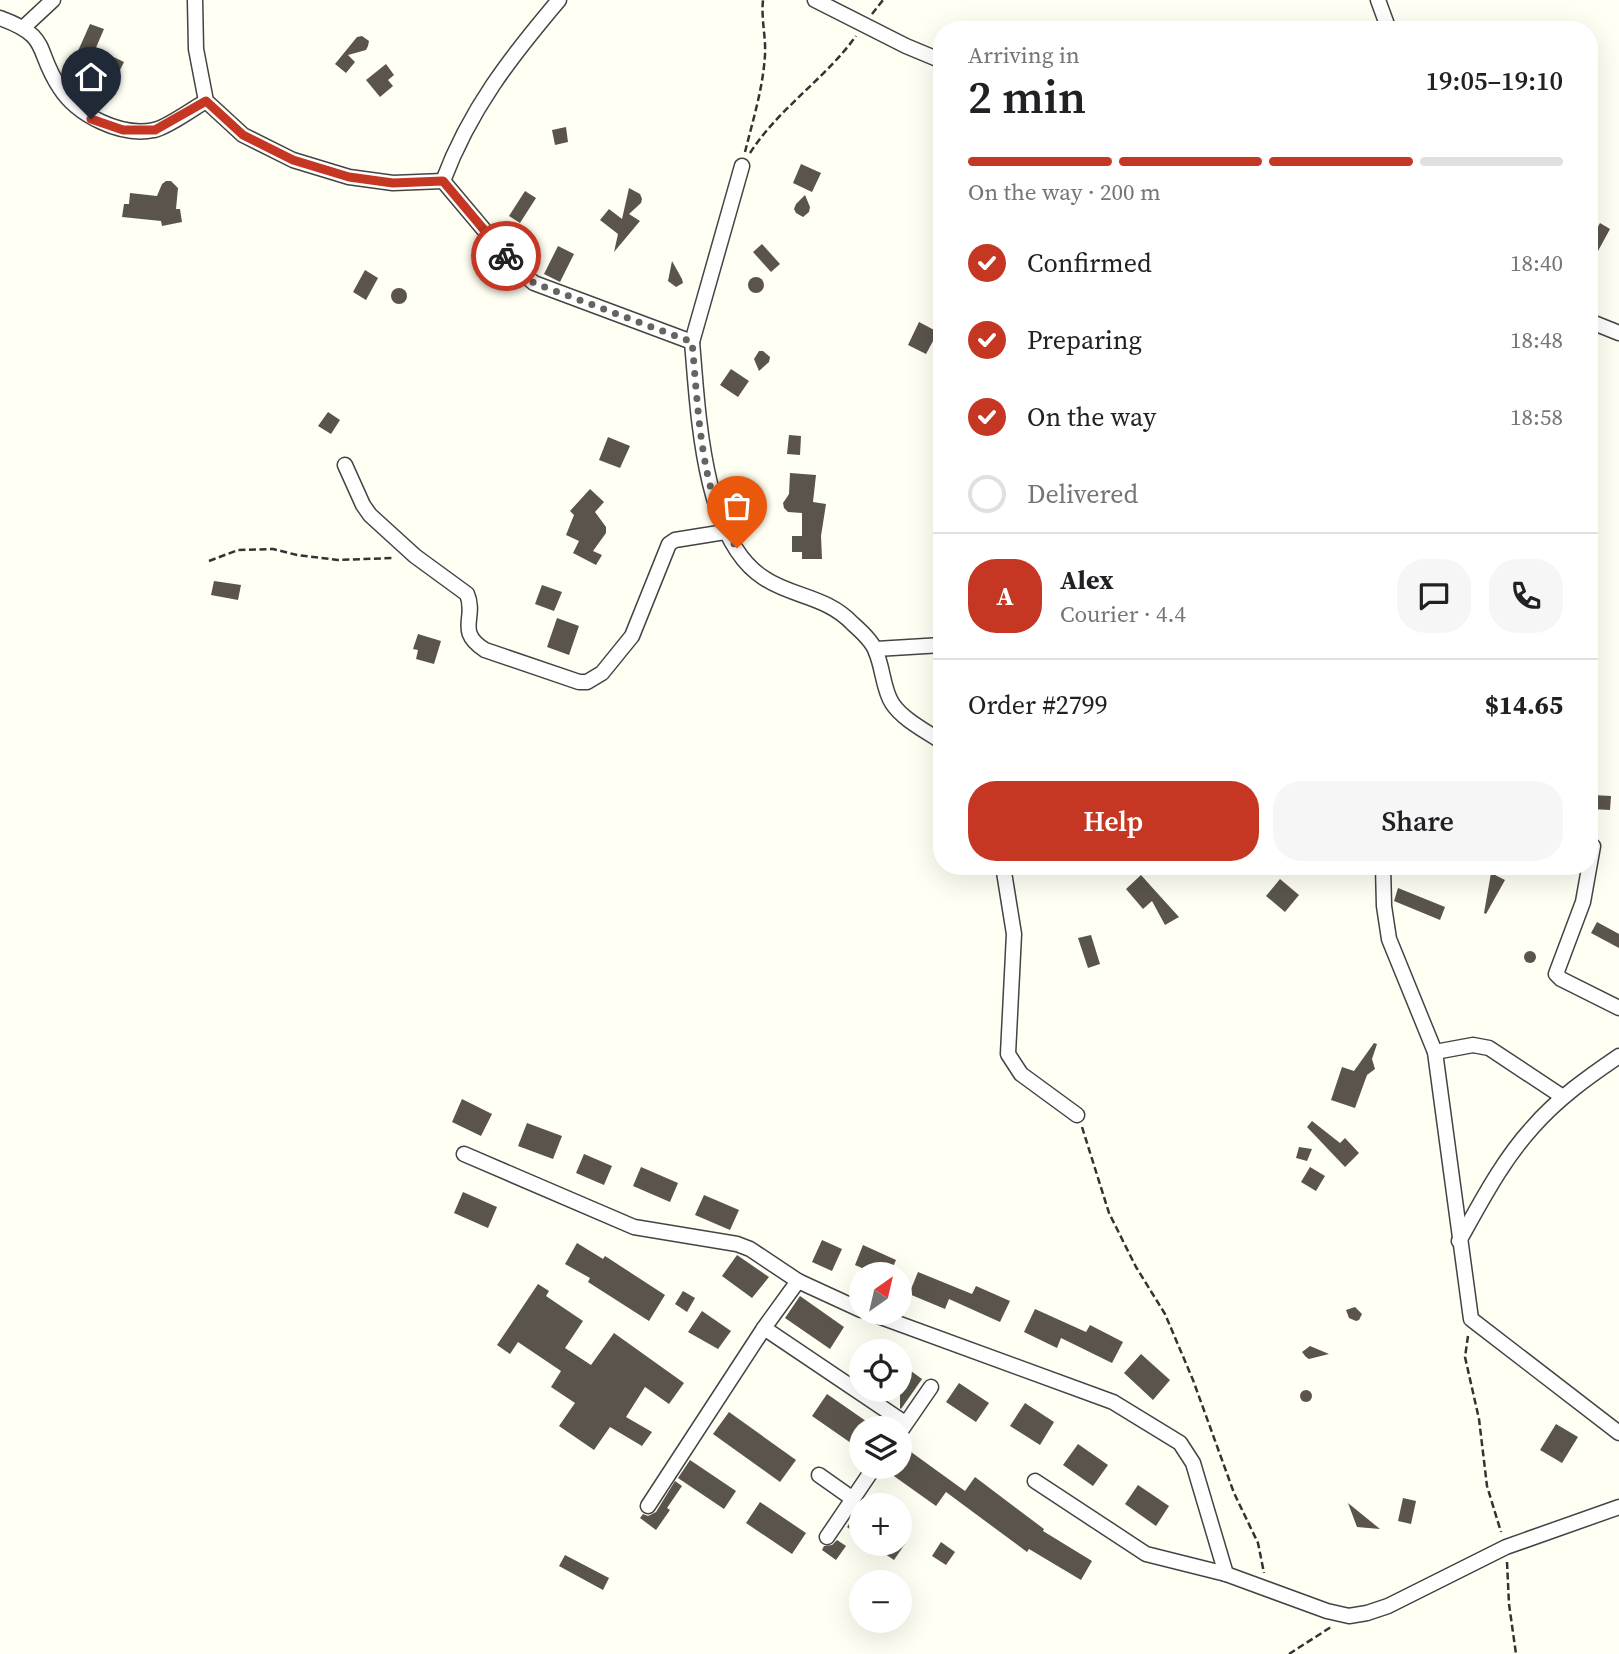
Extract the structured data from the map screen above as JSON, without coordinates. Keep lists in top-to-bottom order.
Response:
{
  "north": "top right",
  "page": {
    "heading": ["2 min", "Arriving in", "19:05–19:10"],
    "panel": [
      "Alex",
      "Courier · 4.4",
      "Order #2799",
      "$14.65"
    ],
    "bar": "On the way · 200 m",
    "list": [
      ["Confirmed", "18:40"],
      ["Preparing", "18:48"],
      ["On the way", "18:58"],
      "Delivered"
    ],
    "round": "A",
    "buttons": ["Help", "Share"],
    "map_buttons": ["+", "−"]
  }
}
